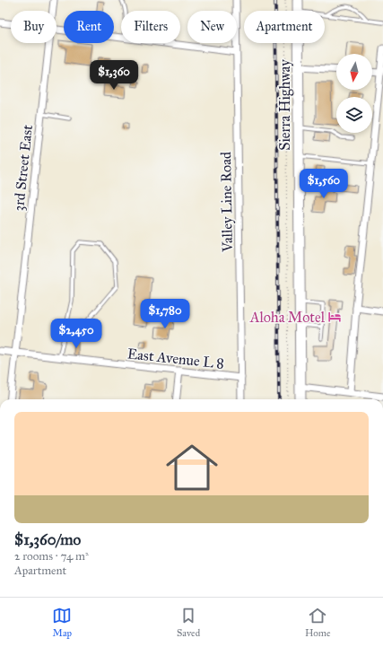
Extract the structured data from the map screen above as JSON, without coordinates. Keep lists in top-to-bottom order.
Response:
{
  "streets": {
    "main road": ["Sierra Highway"],
    "street": ["3rd Street East", "Valley Line Road", "East Avenue L 8"]
  },
  "crossings": [
    ["3rd Street East", "East Avenue L 8"],
    ["Valley Line Road", "East Avenue L 8"]
  ],
  "places": {
    "hotel": ["Aloha Motel"]
  },
  "north": "bottom",
  "page": {
    "chip": [
      "Buy",
      "Rent",
      "Filters",
      "New",
      "Apartment"
    ],
    "price": [
      "$1,360",
      "$1,560",
      "$1,780",
      "$2,450"
    ],
    "list": [
      {
        "name": "$1,360/mo",
        "note": "2 rooms · 74 m² · Apartment"
      }
    ],
    "tabs": ["Map", "Saved", "Home"]
  }
}
